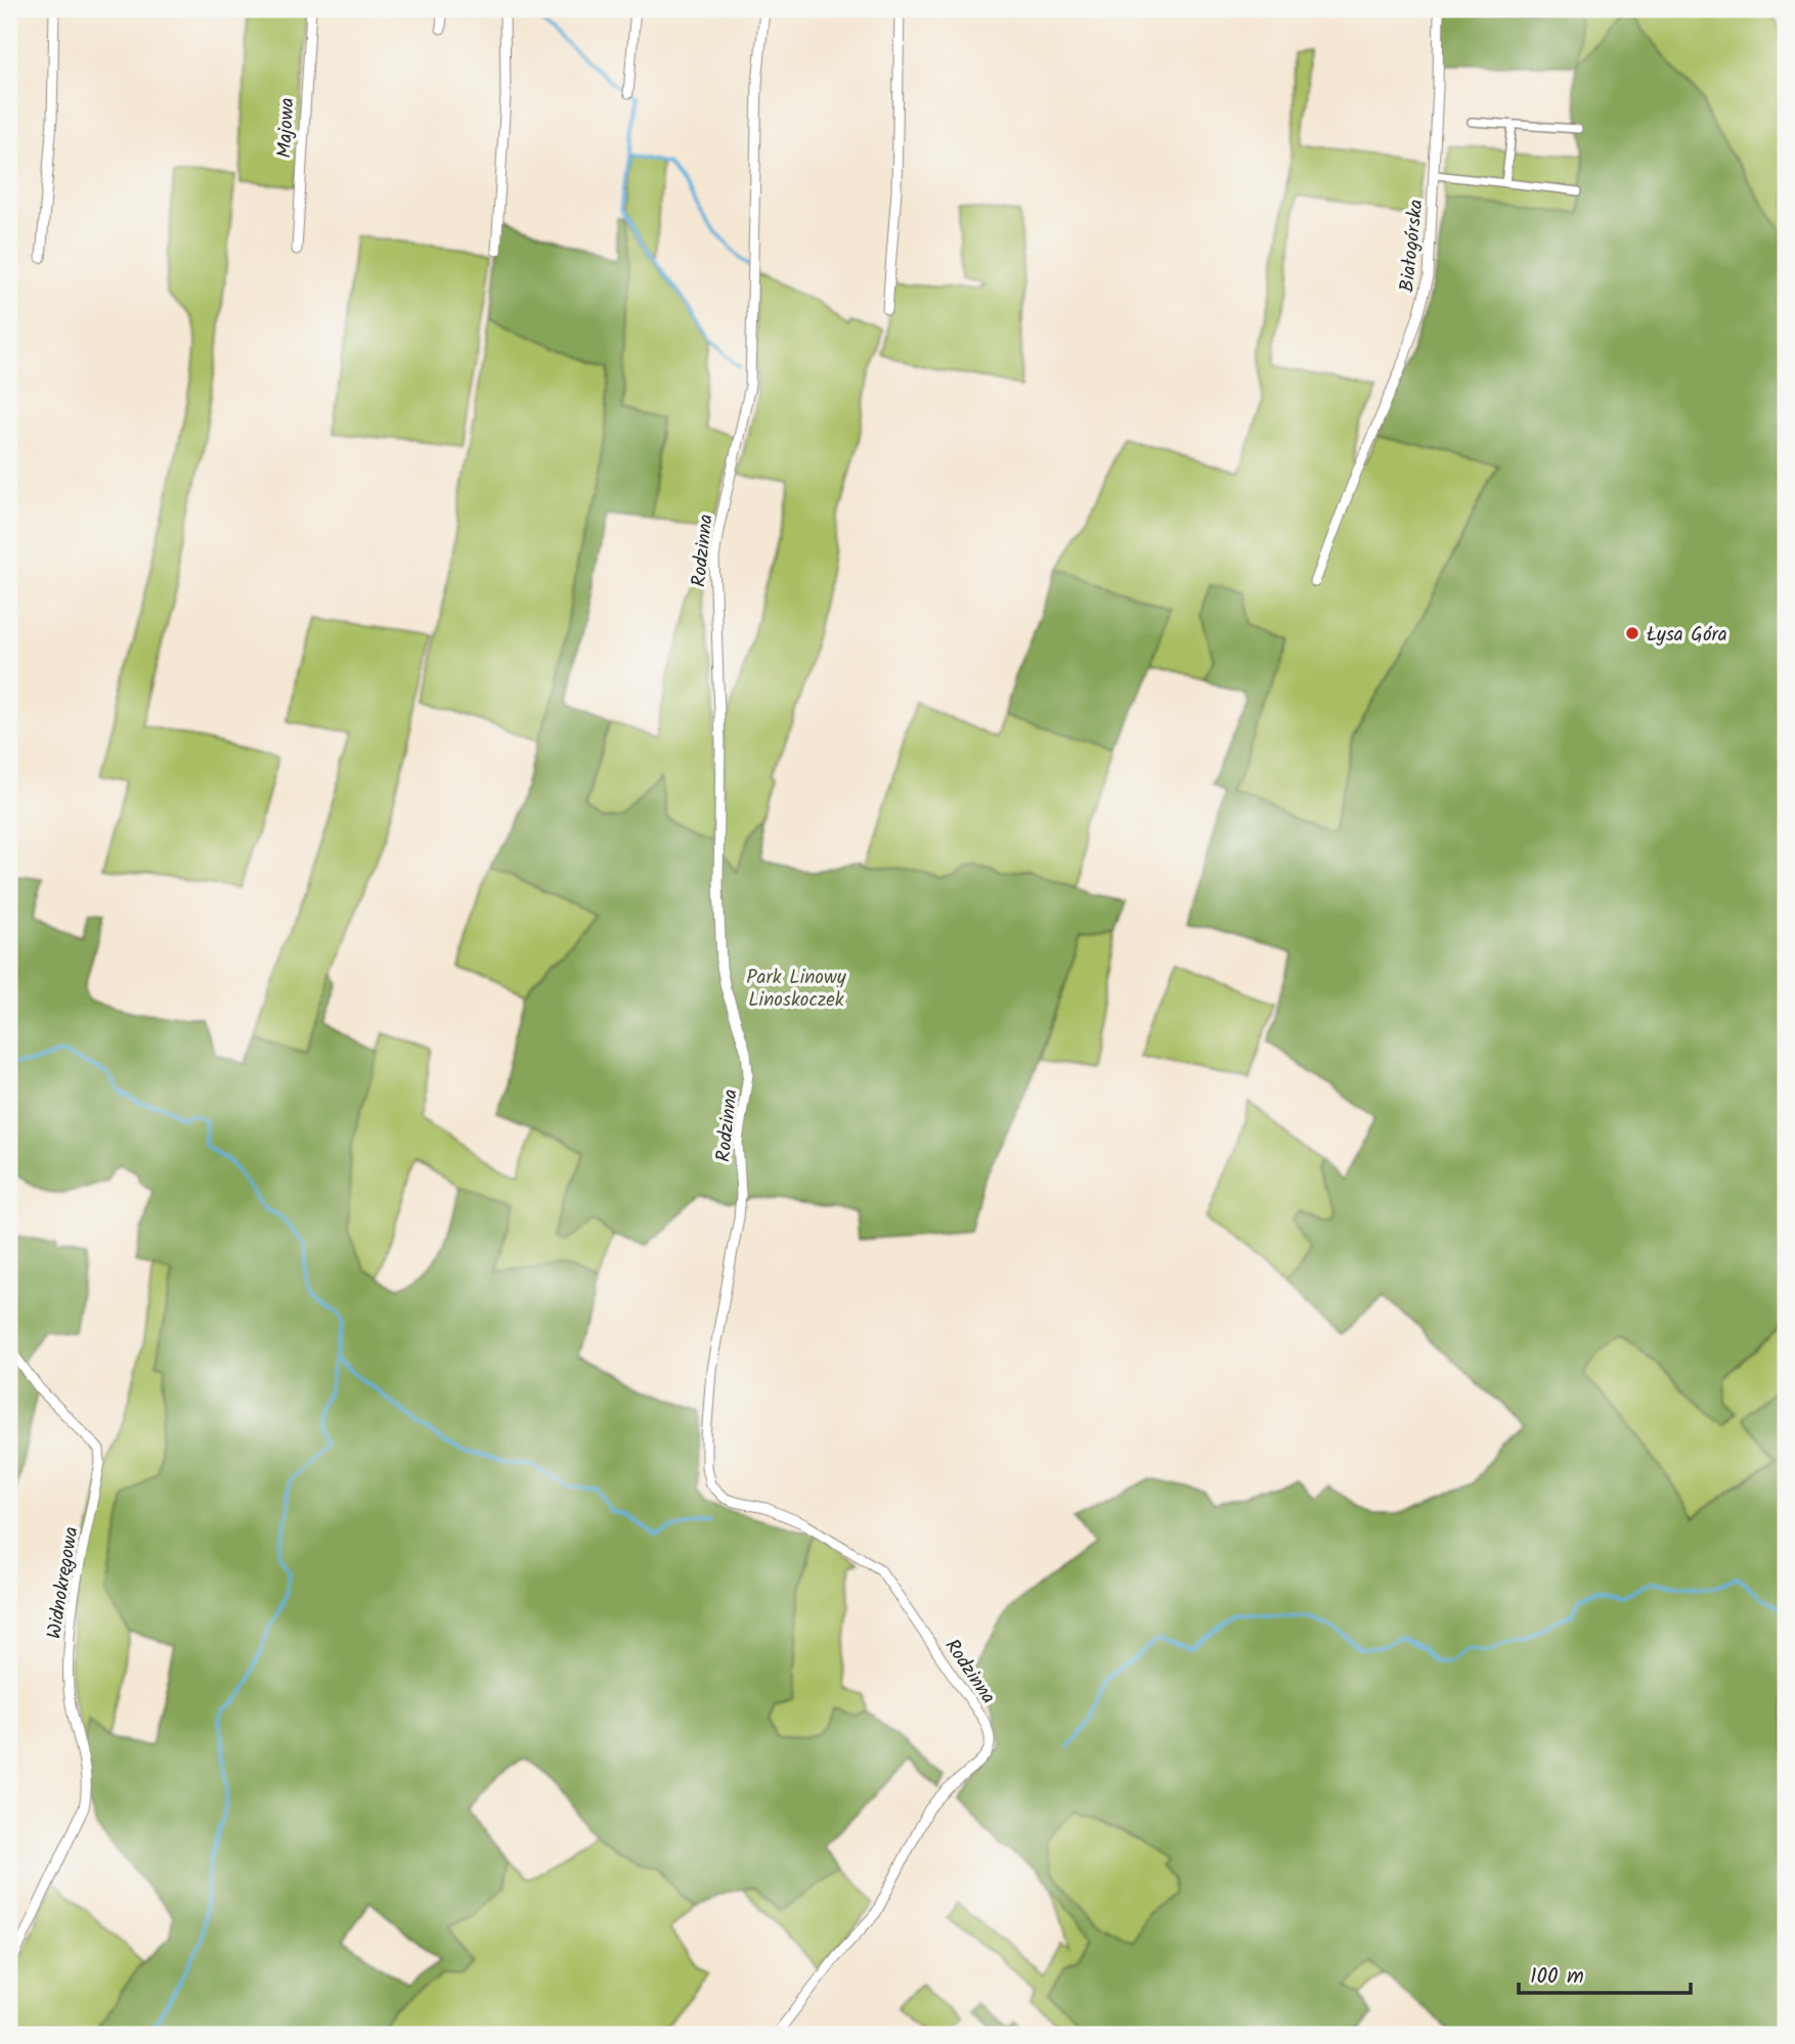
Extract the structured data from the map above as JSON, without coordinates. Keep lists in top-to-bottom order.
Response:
{
  "streets": {
    "street": [
      "Majowa",
      "Białogórska",
      "Rodzinna",
      "Widnokręgowa"
    ]
  },
  "parks": ["Park Linowy Linoskoczek"],
  "places": ["Łysa Góra"],
  "scale_bar": "100 m"
}
